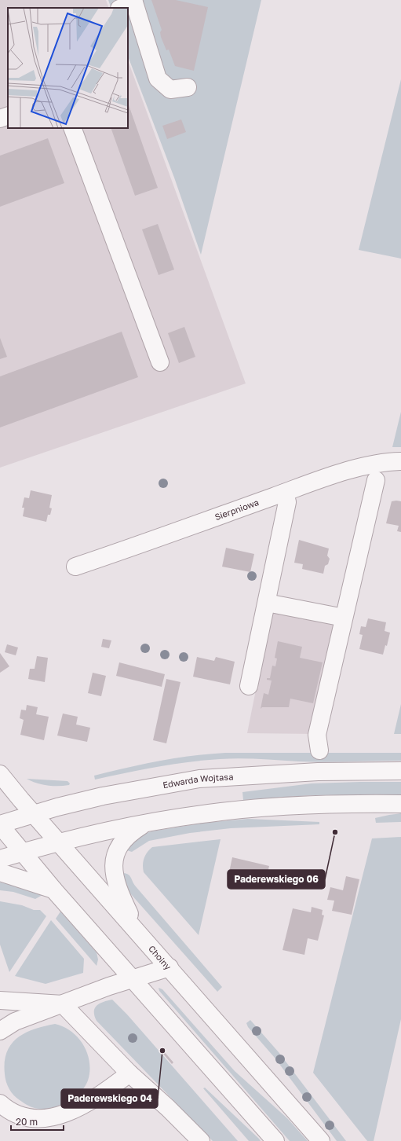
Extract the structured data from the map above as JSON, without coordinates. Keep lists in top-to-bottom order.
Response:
{
  "streets": {
    "street": ["Sierpniowa", "Edwarda Wojtasa", "Choiny"]
  },
  "crossings": [
    ["Edwarda Wojtasa", "Choiny"]
  ],
  "places": ["Paderewskiego 06", "Paderewskiego 04"],
  "scale_bar": "20 m"
}
